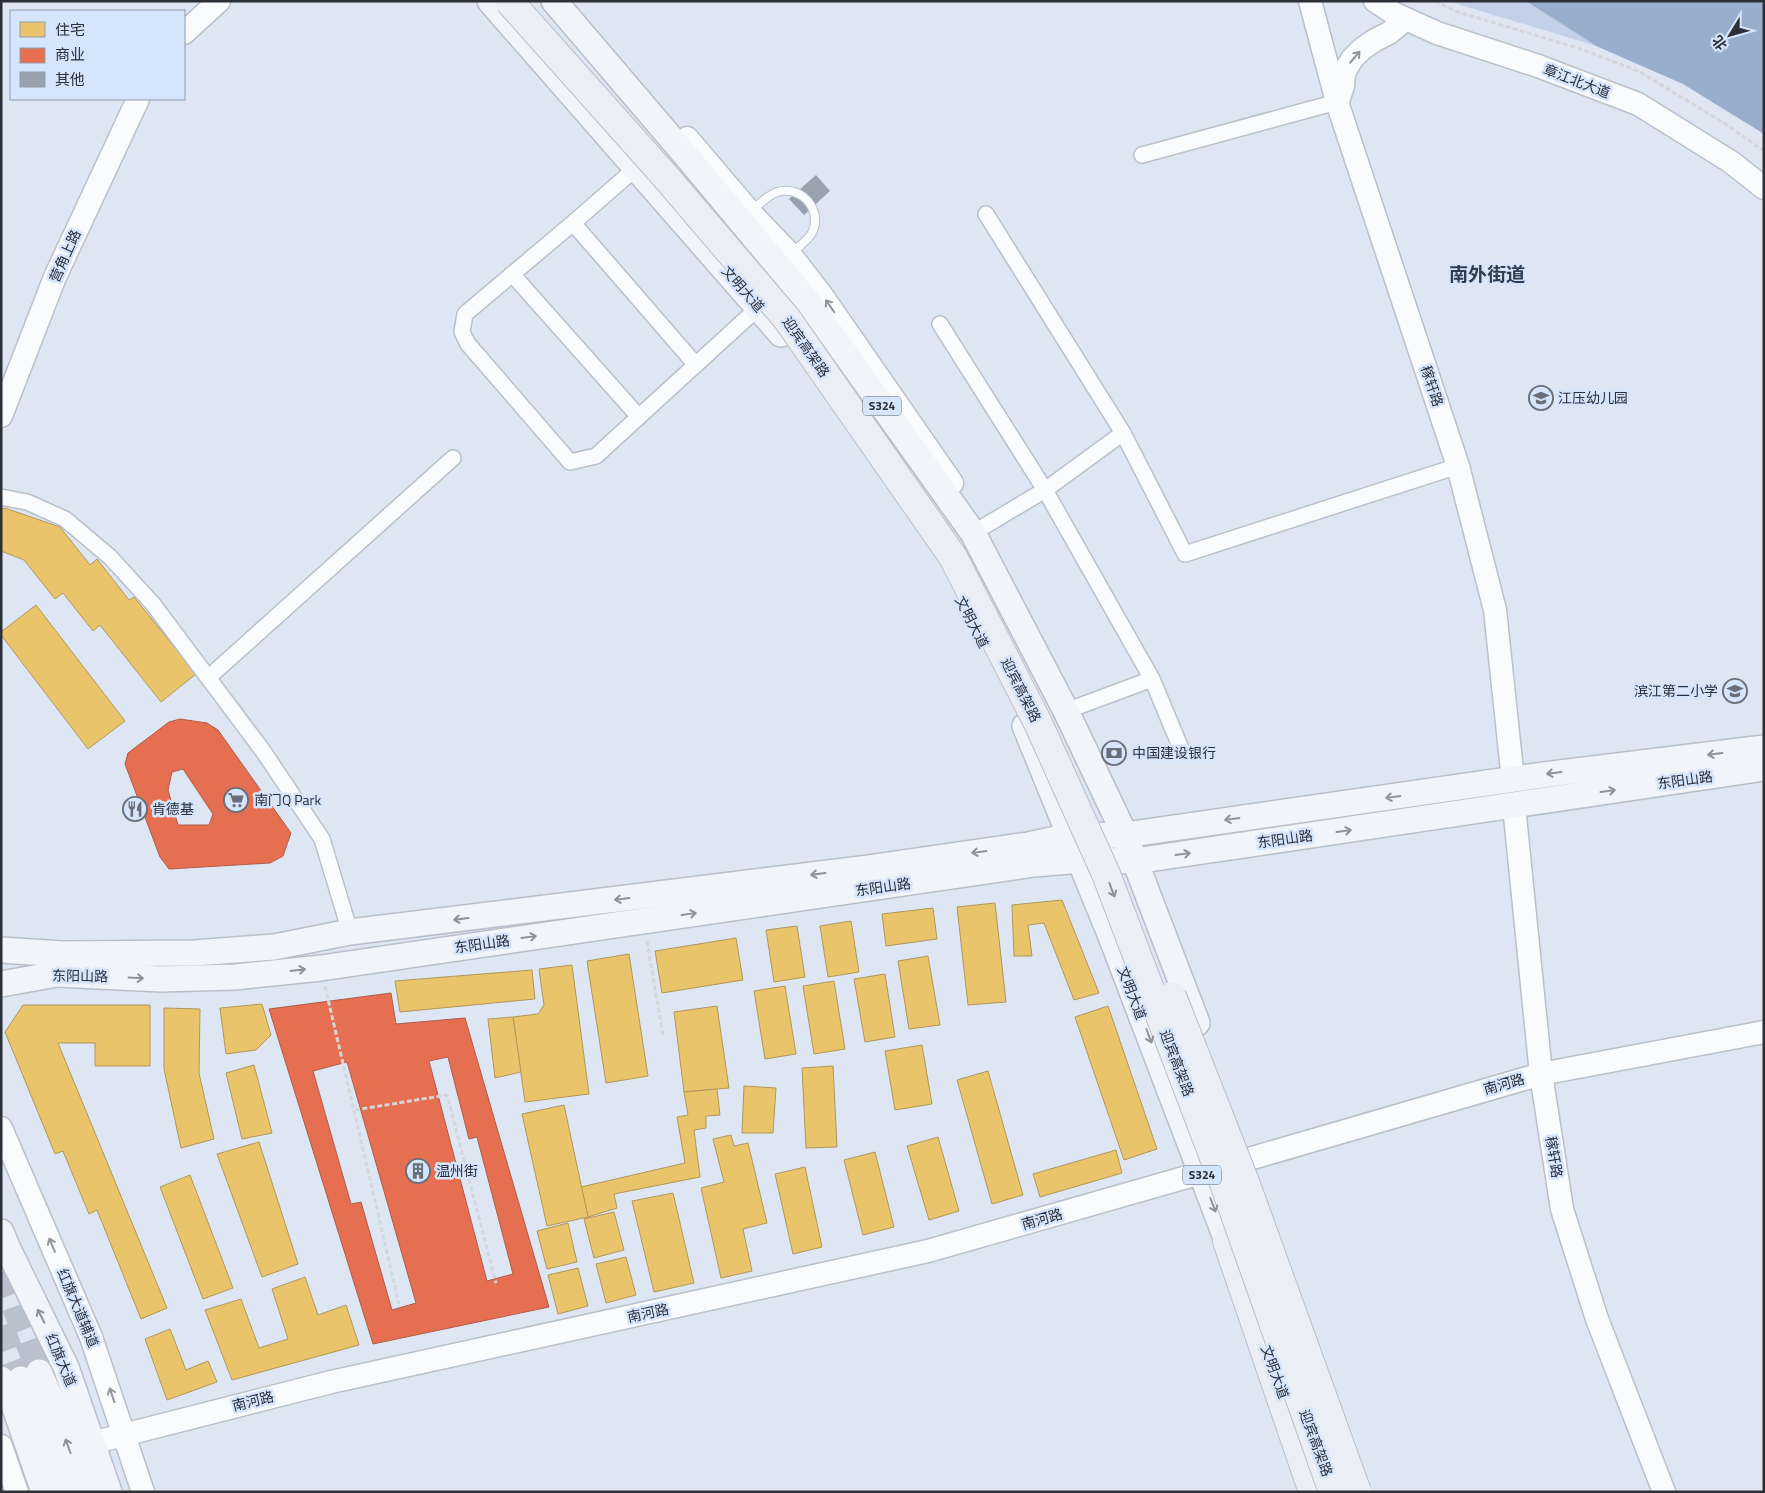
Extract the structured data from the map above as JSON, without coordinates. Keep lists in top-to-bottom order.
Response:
{
  "streets": {
    "highway": ["迎宾高架路"],
    "main road": [
      "文明大道",
      "S324",
      "东阳山路",
      "红旗大道"
    ],
    "street": [
      "章江北大道",
      "营角上路",
      "稼轩路",
      "南河路",
      "红旗大道辅道"
    ]
  },
  "crossings": [
    ["文明大道", "东阳山路"],
    ["文明大道", "南河路"],
    ["稼轩路", "东阳山路"],
    ["稼轩路", "南河路"],
    ["S324", "东阳山路"],
    ["S324", "南河路"],
    ["南河路", "红旗大道辅道"],
    ["南河路", "红旗大道"]
  ],
  "one_way": ["红旗大道辅道"],
  "districts": ["南外街道"],
  "places": {
    "school or university": ["江压幼儿园", "滨江第二小学"],
    "bank": ["中国建设银行"],
    "supermarket": ["南门Q Park"],
    "restaurant": ["肯德基"],
    "building": ["温州街"]
  },
  "legend": ["住宅", "商业", "其他"],
  "north": "bottom left"
}
